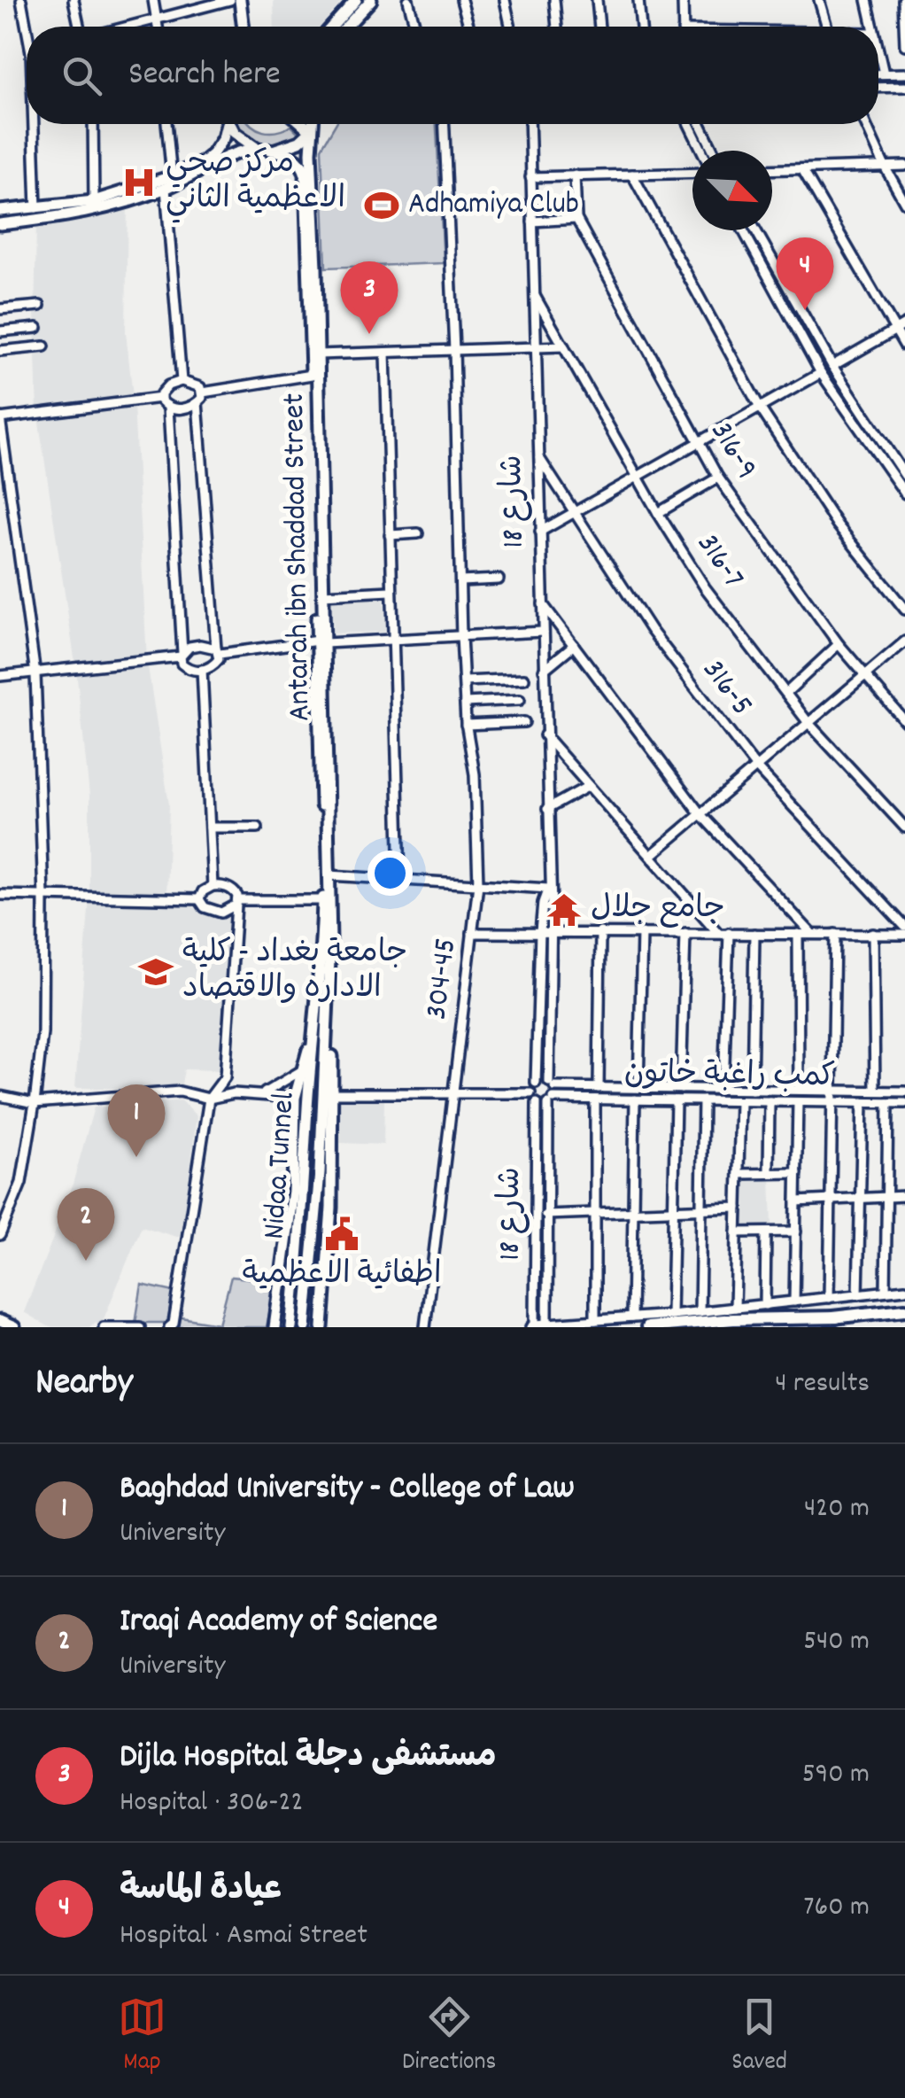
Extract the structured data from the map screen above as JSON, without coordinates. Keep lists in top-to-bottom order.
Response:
{
  "streets": {
    "main road": ["Antarah ibn Shaddad Street", "Nidaa Tunnel"],
    "street": [
      "316-9",
      "شارع 18",
      "316-7",
      "316-5",
      "304-45",
      "كمب راغبة خاتون"
    ]
  },
  "crossings": [
    ["شارع 18", "316-7"],
    ["شارع 18", "316-5"],
    ["شارع 18", "كمب راغبة خاتون"],
    ["Antarah ibn Shaddad Street", "Nidaa Tunnel"]
  ],
  "places": {
    "hospital": ["مركز صحي الاعظمية الثاني"],
    "sports": ["Adhamiya Club"],
    "temple": ["جامع جلال"],
    "school or university": ["جامعة بغداد - كلية الاداره والاقتصاد"],
    "public building": ["اطفائية الاعظمية"]
  },
  "north": "bottom right",
  "page": {
    "search": "Search here",
    "pins": [
      "4",
      "3",
      "1",
      "2"
    ],
    "heading": ["Nearby", "4 results"],
    "list": [
      {
        "mark": "1",
        "name": "Baghdad University - College of Law",
        "note": "University",
        "value": "420 m"
      },
      {
        "mark": "2",
        "name": "Iraqi Academy of Science",
        "note": "University",
        "value": "540 m"
      },
      {
        "mark": "3",
        "name": "Dijla Hospital مستشفى دجلة",
        "note": "Hospital · 306-22",
        "value": "590 m"
      },
      {
        "mark": "4",
        "name": "عيادة الماسة",
        "note": "Hospital · Asmai Street",
        "value": "760 m"
      }
    ],
    "nav": ["Map", "Directions", "Saved"]
  }
}
